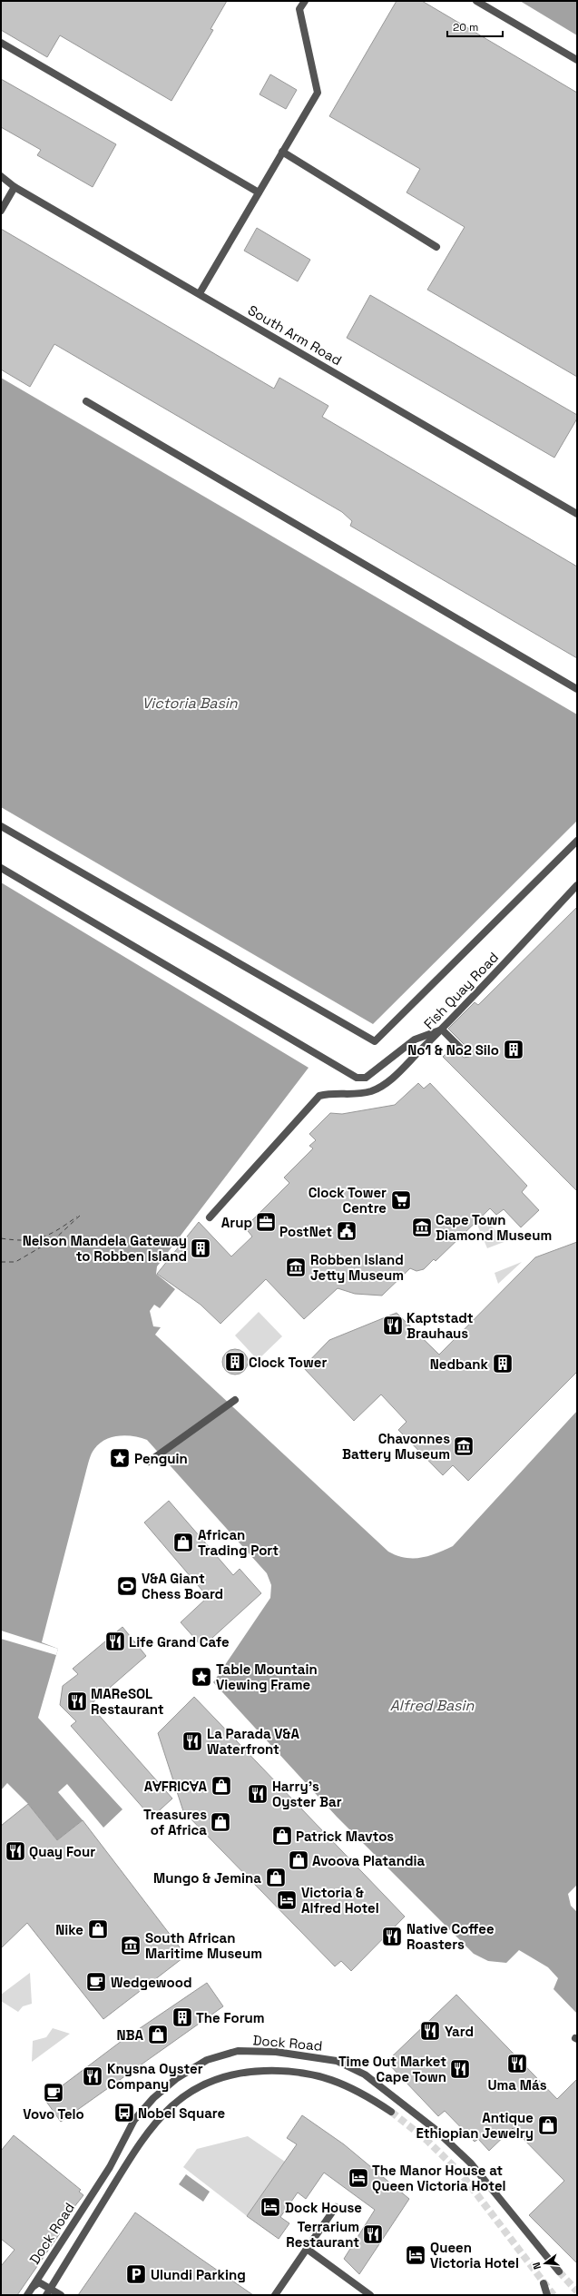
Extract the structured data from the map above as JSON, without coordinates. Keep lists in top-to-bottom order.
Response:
{
  "streets": {
    "street": ["South Arm Road", "Fish Quay Road", "Dock Road"]
  },
  "water": ["Victoria Basin", "Alfred Basin"],
  "places": {
    "building": [
      "No1 & No2 Silo",
      "Nelson Mandela Gateway to Robben Island",
      "Clock Tower",
      "Nedbank",
      "The Forum"
    ],
    "supermarket": ["Clock Tower Centre"],
    "office": ["Arup"],
    "museum": [
      "Cape Town Diamond Museum",
      "Robben Island Jetty Museum",
      "Chavonnes Battery Museum",
      "South African Maritime Museum"
    ],
    "public building": ["PostNet"],
    "restaurant": [
      "Kaptstadt Brauhaus",
      "Life Grand Cafe",
      "MAReSOL Restaurant",
      "La Parada V&A Waterfront",
      "Harry's Oyster Bar",
      "Quay Four",
      "Native Coffee Roasters",
      "Yard",
      "Uma Más",
      "Time Out Market Cape Town",
      "Knysna Oyster Company",
      "Terrarium Restaurant"
    ],
    "place": ["Penguin", "Table Mountain Viewing Frame"],
    "shop": [
      "African Trading Port",
      "AⱯFRICⱯA",
      "Treasures of Africa",
      "Patrick Mavtos",
      "Avoova Platandia",
      "Mungo & Jemina",
      "Nike",
      "NBA",
      "Antique Ethiopian Jewelry"
    ],
    "sports": ["V&A Giant Chess Board"],
    "hotel": [
      "Victoria & Alfred Hotel",
      "The Manor House at Queen Victoria Hotel",
      "Dock House",
      "Queen Victoria Hotel"
    ],
    "cafe": ["Wedgewood", "Vovo Telo"],
    "bus stop": ["Nobel Square"],
    "parking": ["Ulundi Parking"]
  },
  "scale_bar": "20 m",
  "north": "left"
}
